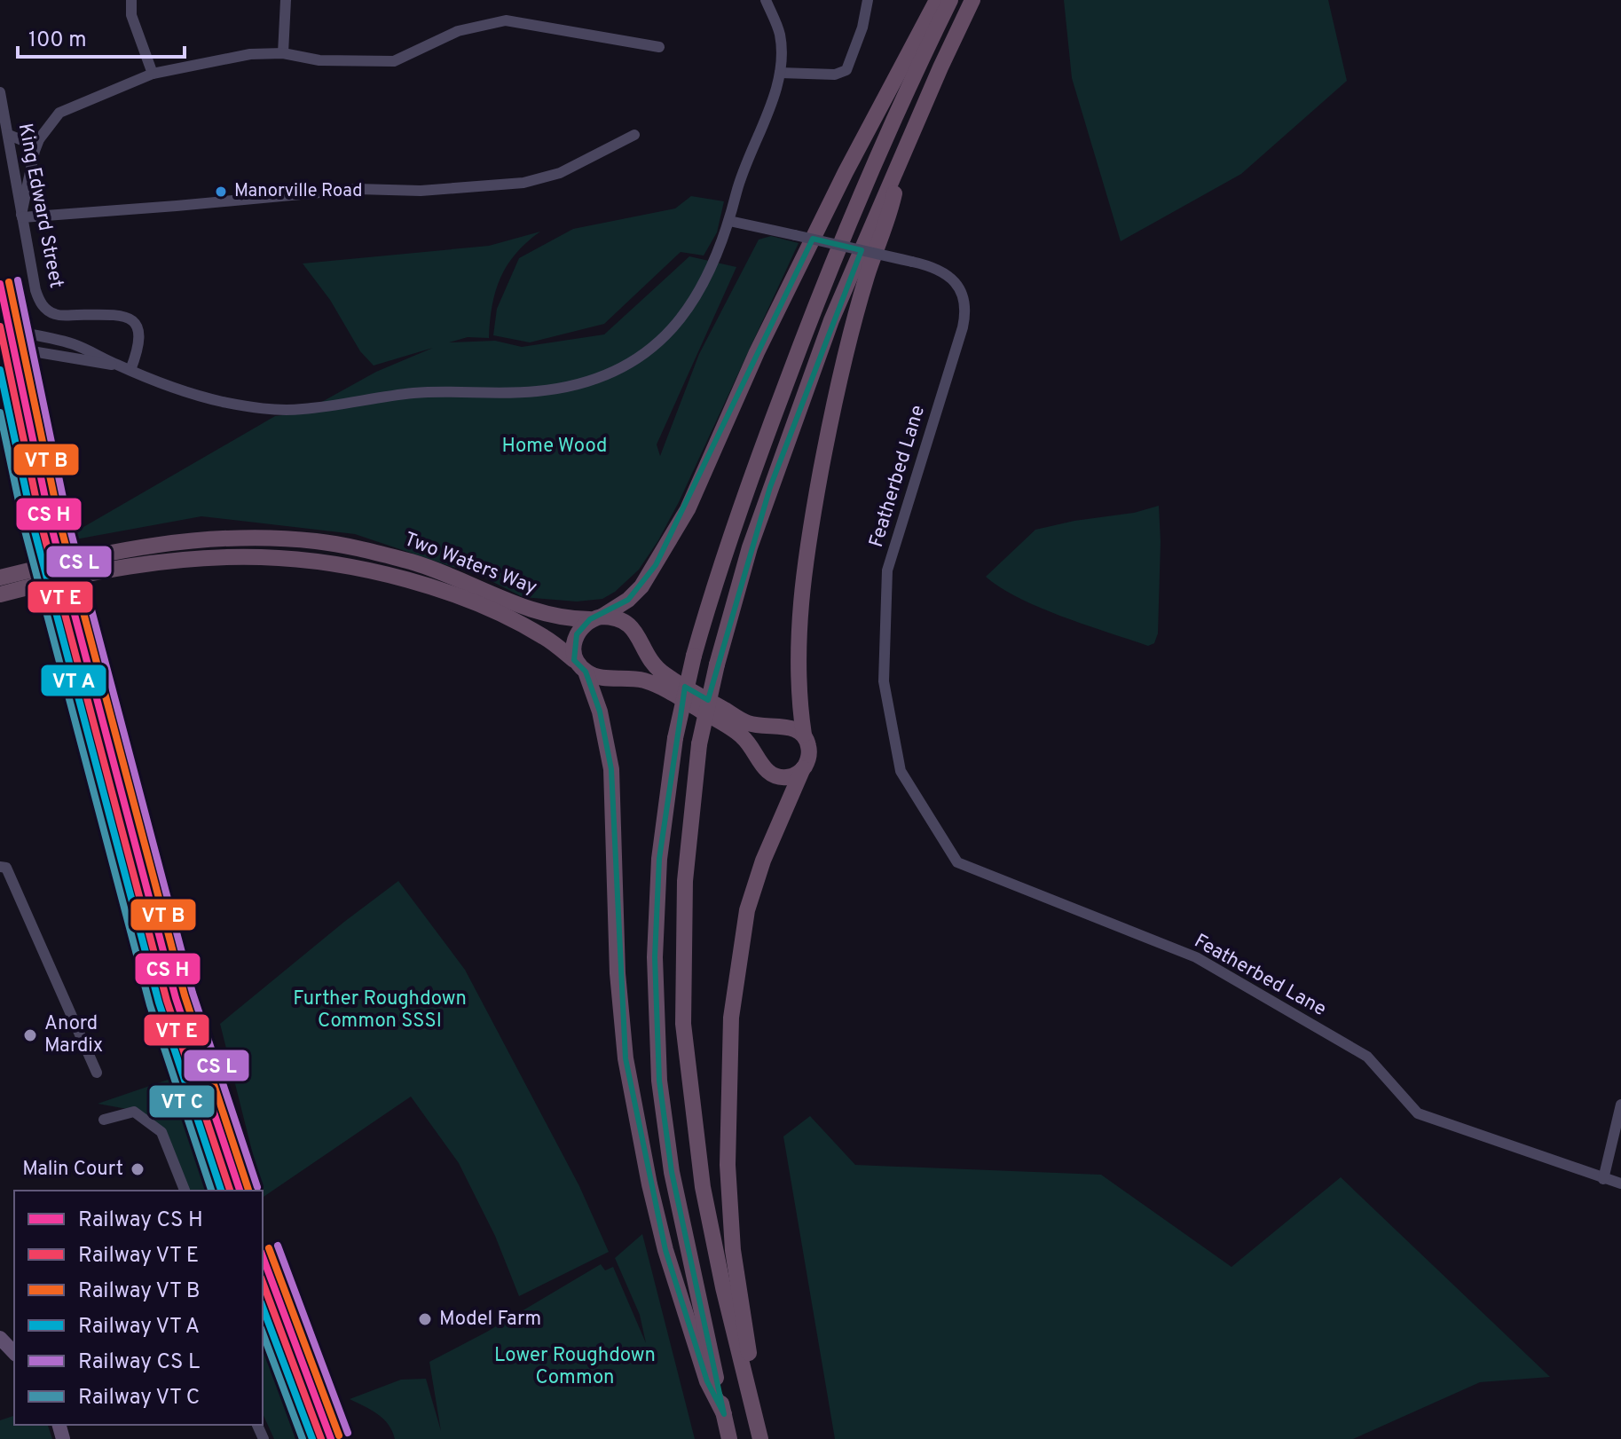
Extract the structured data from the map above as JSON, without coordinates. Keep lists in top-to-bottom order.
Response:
{
  "streets": {
    "highway": ["Two Waters Way"],
    "street": ["King Edward Street", "Featherbed Lane"]
  },
  "parks": ["Home Wood", "Further Roughdown Common SSSI", "Lower Roughdown Common"],
  "places": [
    "Manorville Road",
    "Anord Mardix",
    "Malin Court",
    "Model Farm"
  ],
  "legend": [
    "Railway CS H",
    "Railway VT E",
    "Railway VT B",
    "Railway VT A",
    "Railway CS L",
    "Railway VT C"
  ],
  "scale_bar": "100 m"
}
